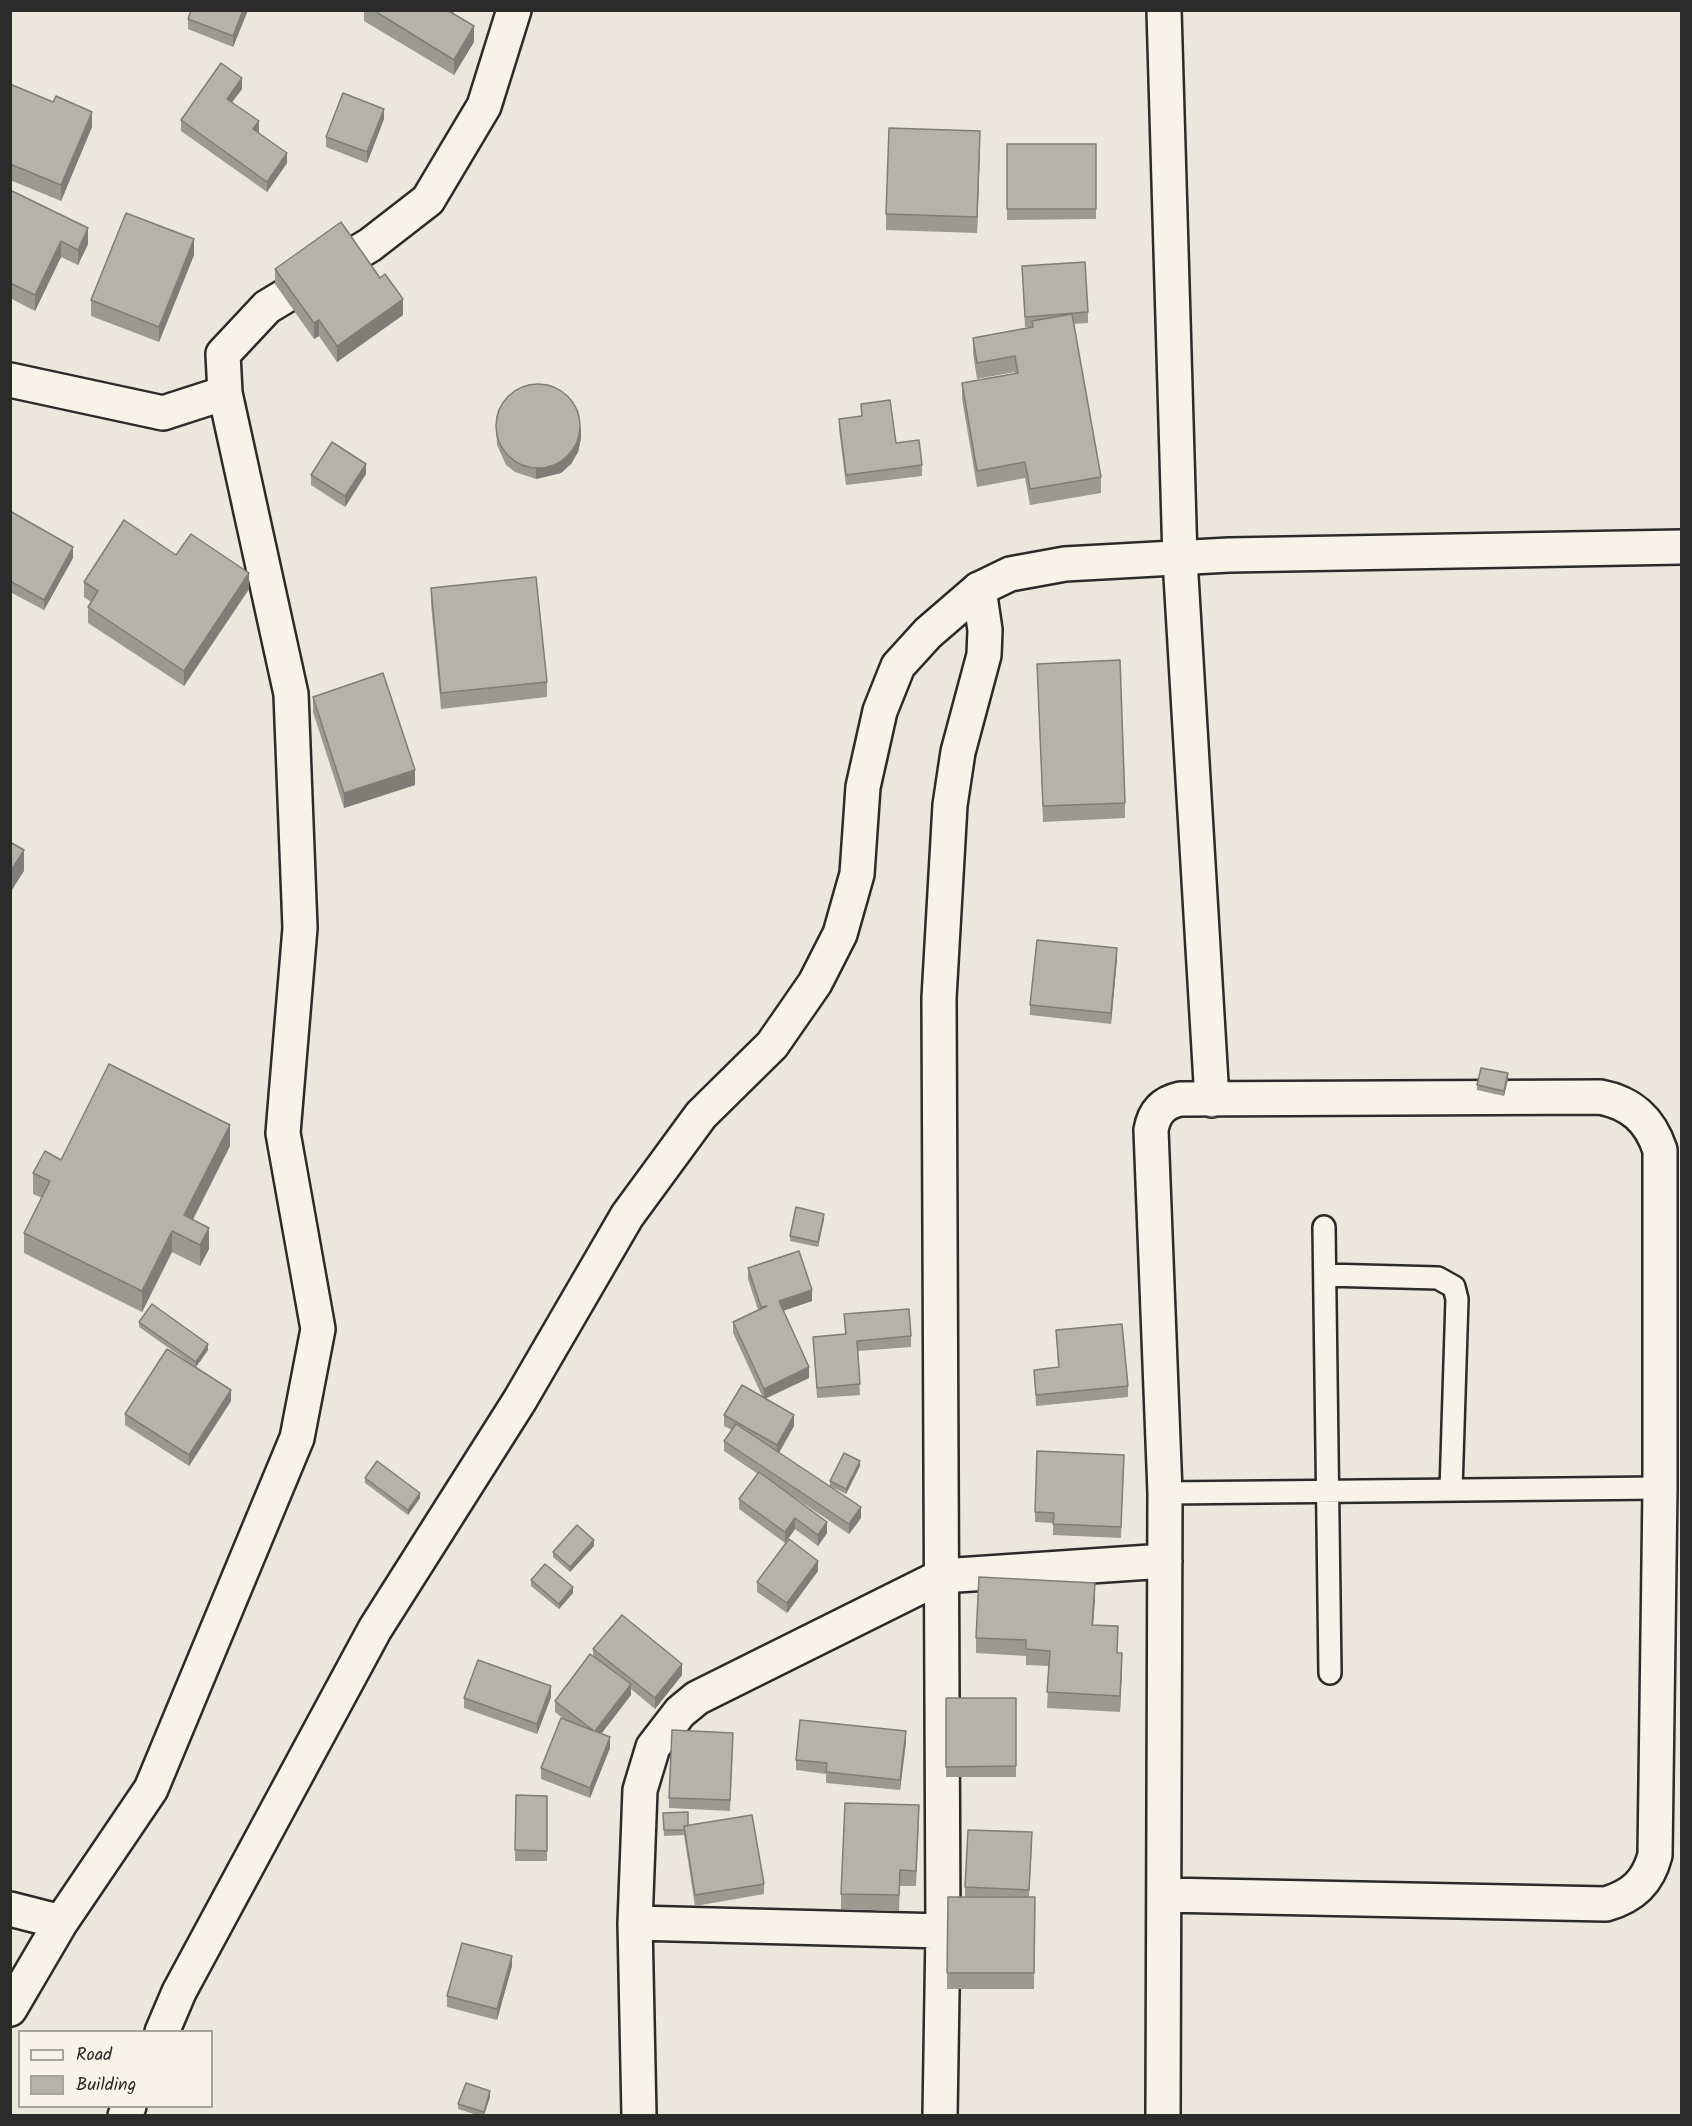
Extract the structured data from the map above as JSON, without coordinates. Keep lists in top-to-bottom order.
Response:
{
  "legend": ["Road", "Building"]
}
